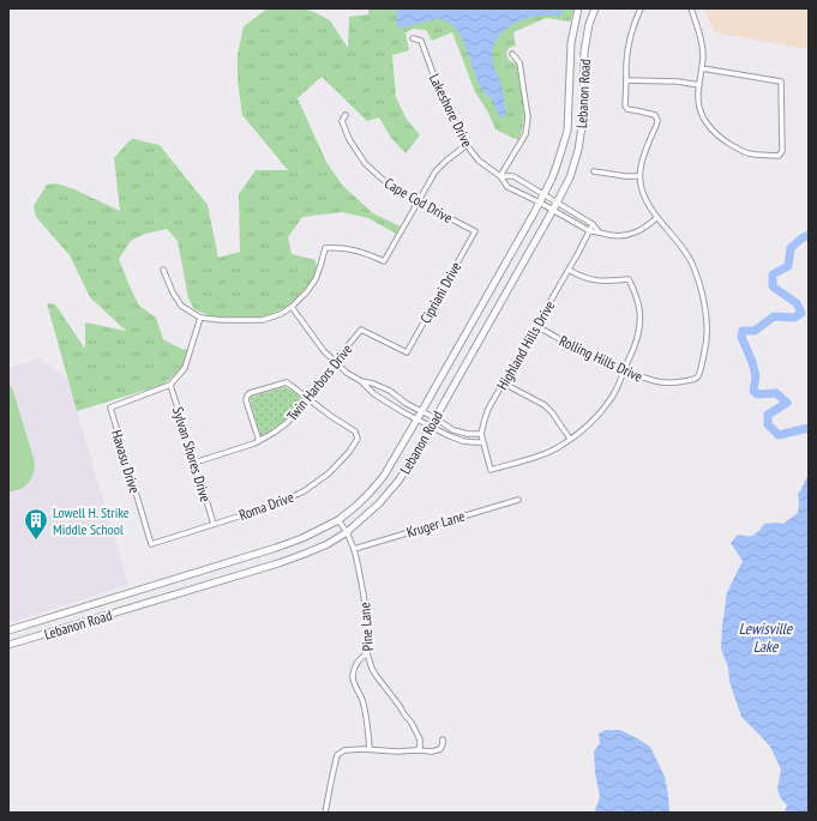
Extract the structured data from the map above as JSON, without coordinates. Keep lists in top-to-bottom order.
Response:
{
  "streets": {
    "main road": ["Lebanon Road"],
    "street": [
      "Lakeshore Drive",
      "Cape Cod Drive",
      "Cipriani Drive",
      "Highland Hills Drive",
      "Rolling Hills Drive",
      "Twin Harbors Drive",
      "Sylvan Shores Drive",
      "Havasu Drive",
      "Roma Drive",
      "Kruger Lane",
      "Pine Lane"
    ]
  },
  "crossings": [
    ["Lebanon Road", "Lakeshore Drive"],
    ["Lebanon Road", "Pine Lane"],
    ["Lakeshore Drive", "Highland Hills Drive"],
    ["Cape Cod Drive", "Cipriani Drive"],
    ["Cipriani Drive", "Twin Harbors Drive"],
    ["Highland Hills Drive", "Rolling Hills Drive"],
    ["Twin Harbors Drive", "Sylvan Shores Drive"],
    ["Twin Harbors Drive", "Roma Drive"],
    ["Sylvan Shores Drive", "Havasu Drive"],
    ["Sylvan Shores Drive", "Roma Drive"],
    ["Havasu Drive", "Roma Drive"],
    ["Kruger Lane", "Pine Lane"]
  ],
  "water": ["Lewisville Lake"],
  "places": {
    "building": ["Lowell H. Strike Middle School"]
  }
}
